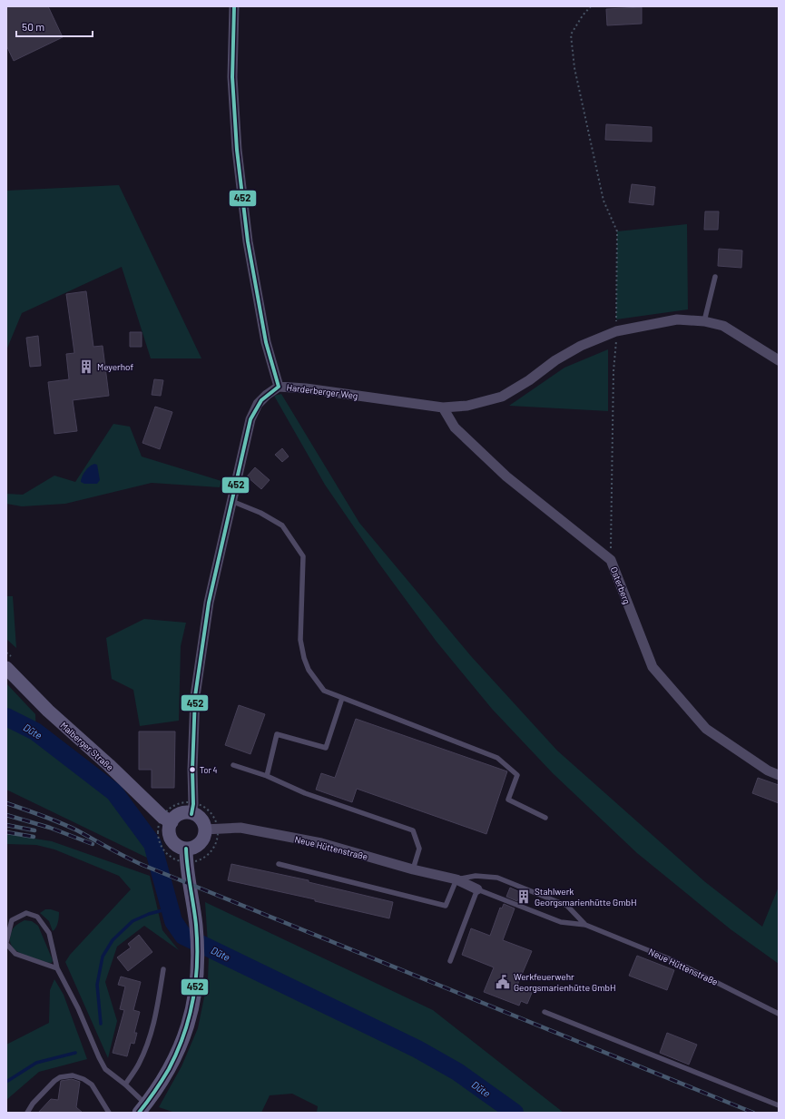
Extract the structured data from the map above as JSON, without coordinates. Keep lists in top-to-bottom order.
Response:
{
  "streets": {
    "street": [
      "Harderberger Weg",
      "Osterberg",
      "Malberger Straße",
      "Neue Hüttenstraße"
    ]
  },
  "crossings": [
    ["Harderberger Weg", "Osterberg"]
  ],
  "water": ["Düte"],
  "places": {
    "building": ["Meyerhof", "Stahlwerk Georgsmarienhütte GmbH"],
    "other": ["Tor 4"],
    "public building": ["Werkfeuerwehr Georgsmarienhütte GmbH"]
  },
  "lines": ["transit line 452"],
  "scale_bar": "50 m"
}
